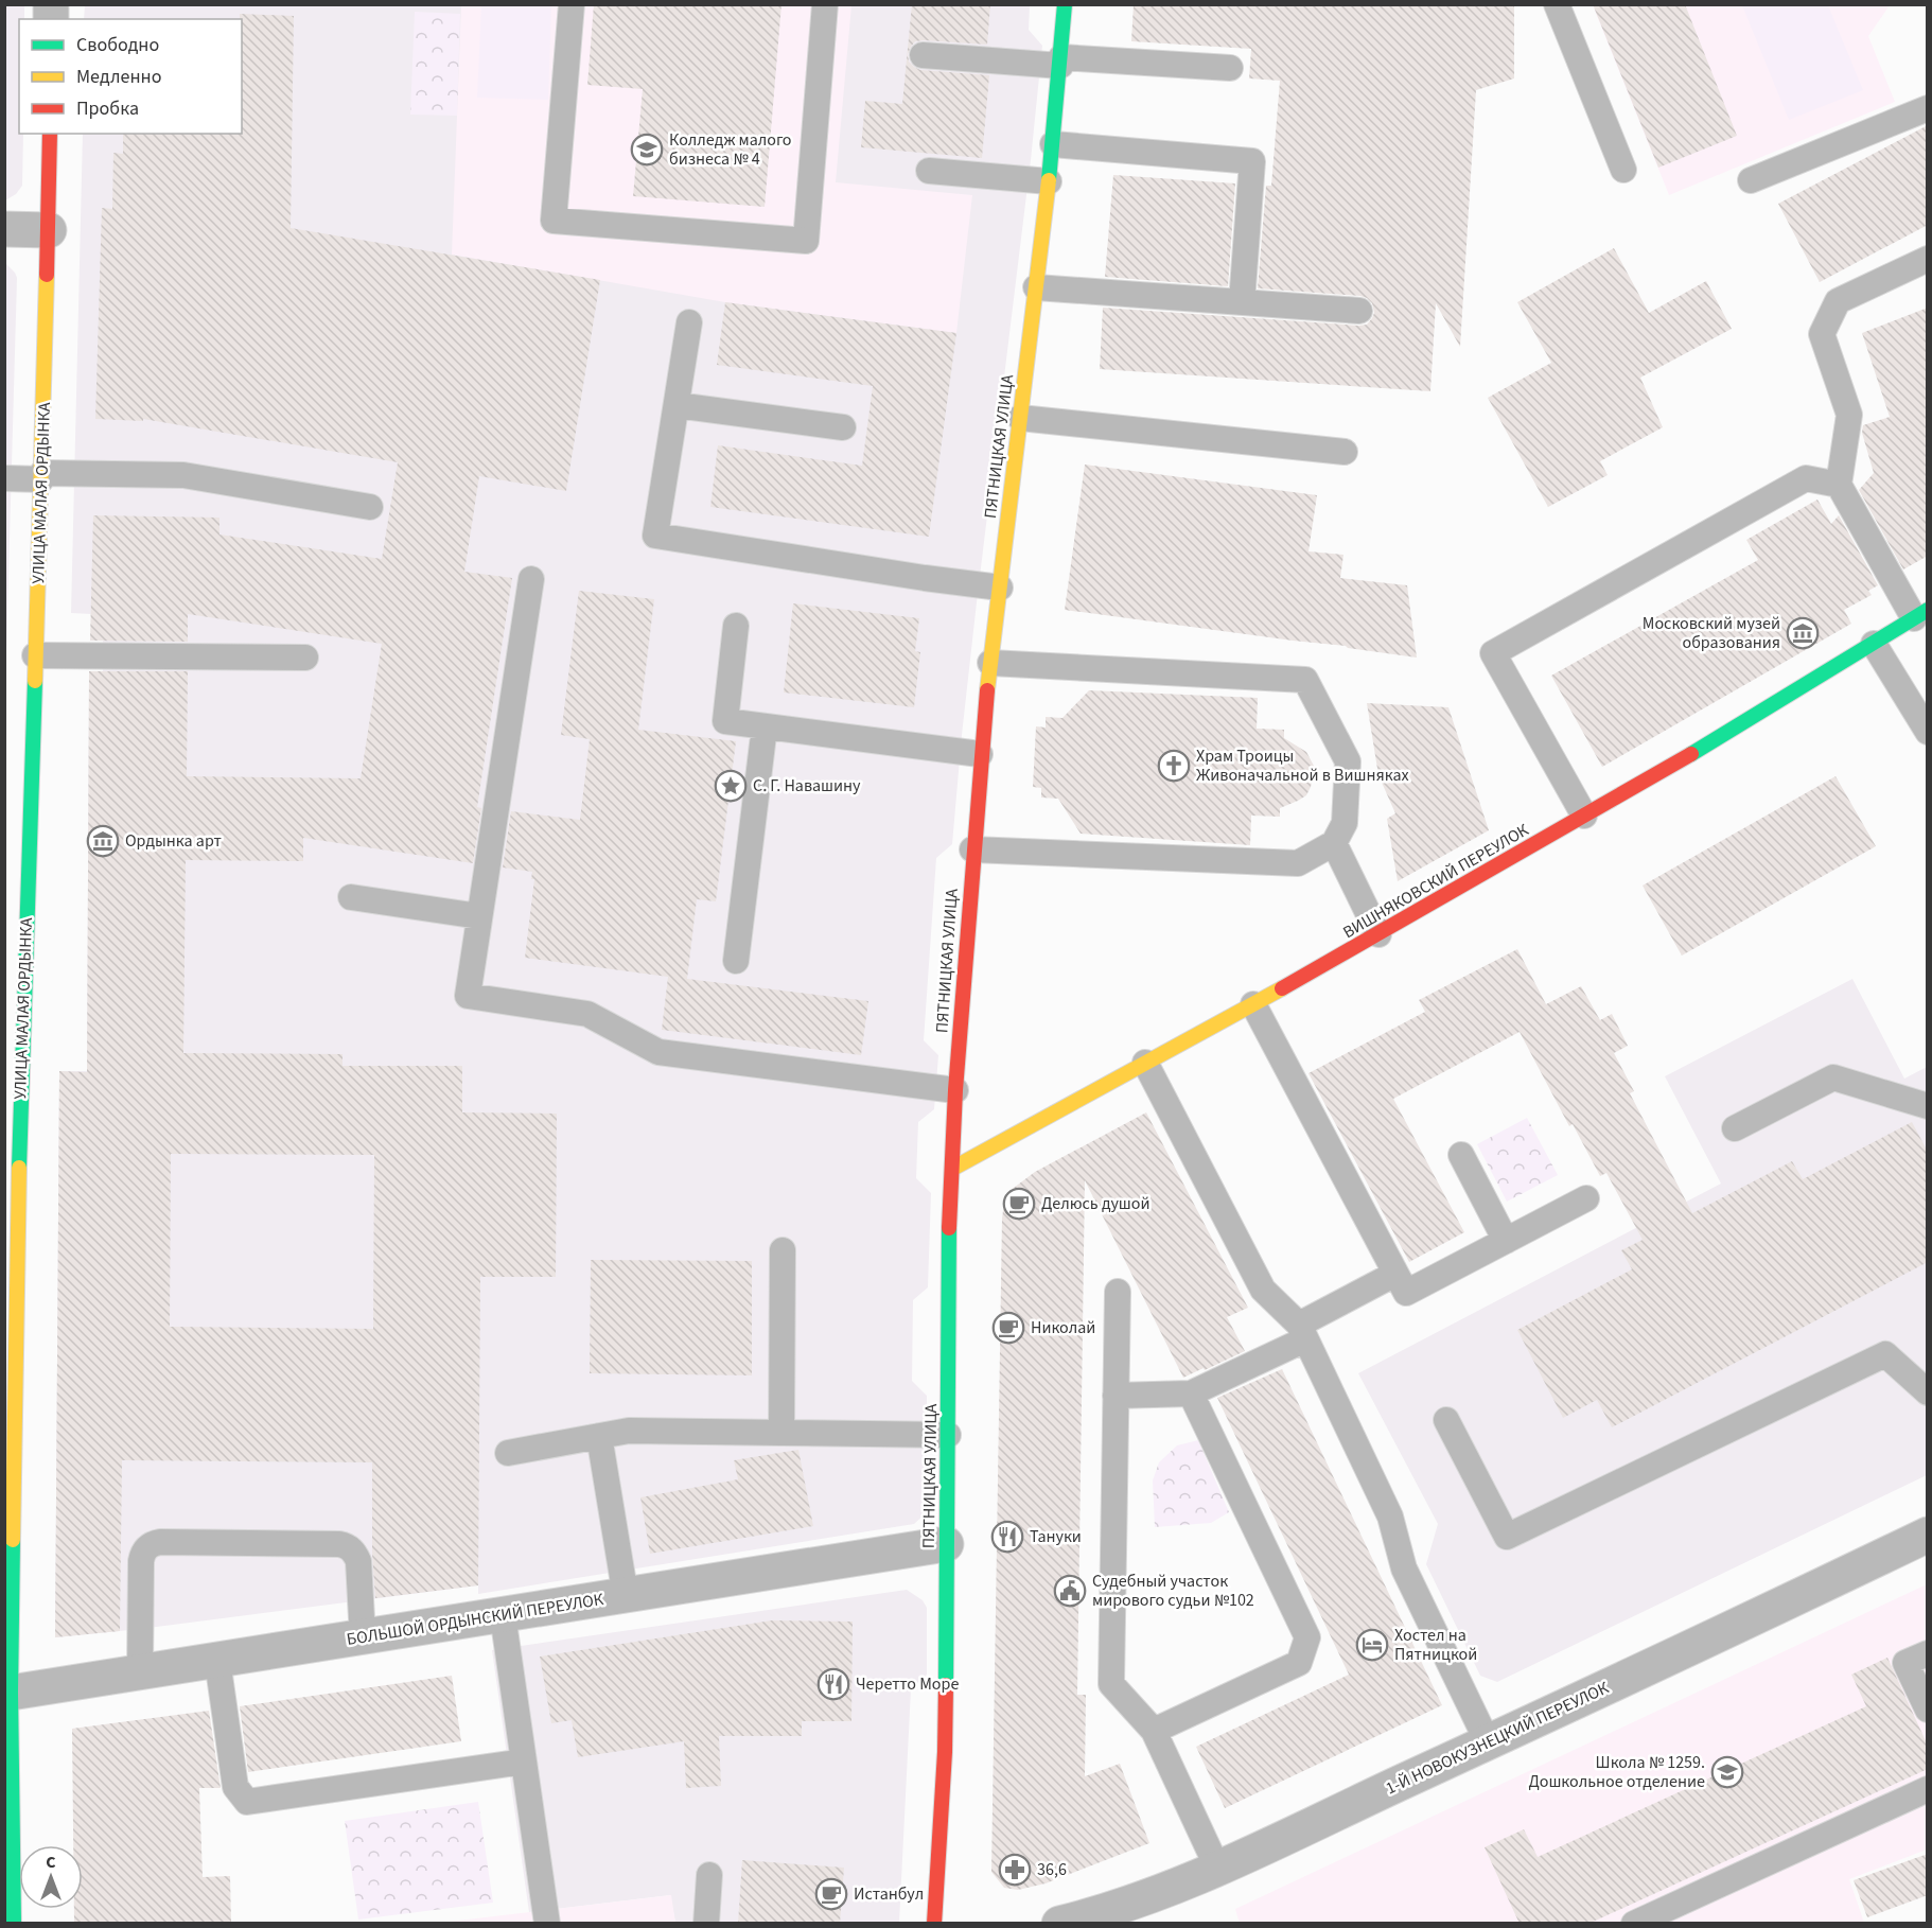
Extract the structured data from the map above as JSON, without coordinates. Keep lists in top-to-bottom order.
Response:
{
  "streets": {
    "street": [
      "ПЯТНИЦКАЯ УЛИЦА",
      "УЛИЦА МАЛАЯ ОРДЫНКА",
      "ВИШНЯКОВСКИЙ ПЕРЕУЛОК",
      "БОЛЬШОЙ ОРДЫНСКИЙ ПЕРЕУЛОК",
      "1-Й НОВОКУЗНЕЦКИЙ ПЕРЕУЛОК"
    ]
  },
  "crossings": [
    ["ПЯТНИЦКАЯ УЛИЦА", "ВИШНЯКОВСКИЙ ПЕРЕУЛОК"],
    ["ПЯТНИЦКАЯ УЛИЦА", "БОЛЬШОЙ ОРДЫНСКИЙ ПЕРЕУЛОК"],
    ["УЛИЦА МАЛАЯ ОРДЫНКА", "БОЛЬШОЙ ОРДЫНСКИЙ ПЕРЕУЛОК"]
  ],
  "places": {
    "school or university": ["Колледж малого бизнеса № 4", "Школа № 1259. Дошкольное отделение"],
    "museum": ["Московский музей образования", "Ордынка арт"],
    "church": ["Храм Троицы Живоначальной в Вишняках"],
    "place": ["С. Г. Навашину"],
    "cafe": ["Делюсь душой", "Николай", "Истанбул"],
    "restaurant": ["Тануки", "Черетто Море"],
    "public building": ["Судебный участок мирового судьи №102"],
    "hotel": ["Хостел на Пятницкой"],
    "pharmacy": ["36,6"]
  },
  "legend": ["Свободно", "Медленно", "Пробка"],
  "north": "top"
}
